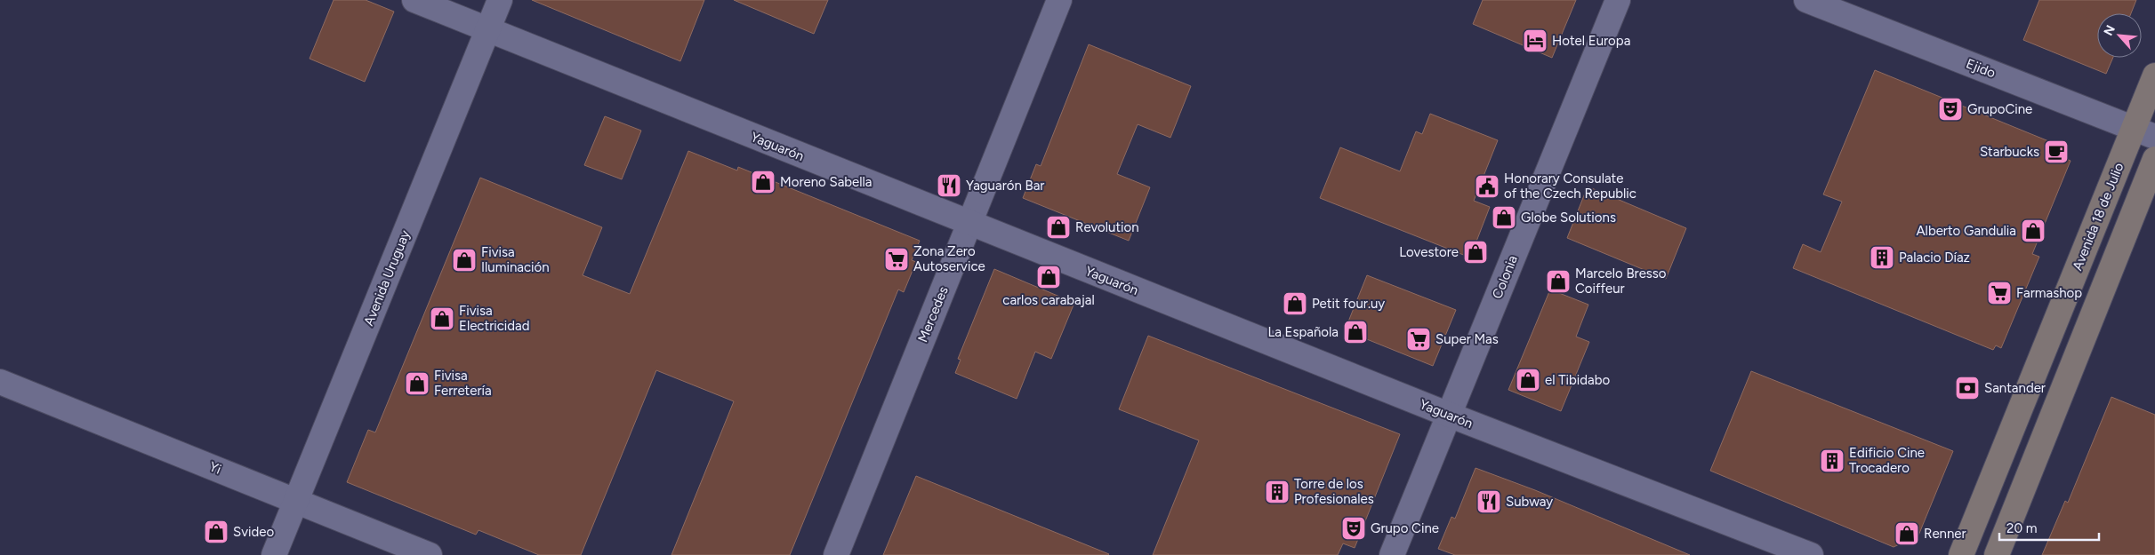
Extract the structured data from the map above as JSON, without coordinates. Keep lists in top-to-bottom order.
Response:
{
  "streets": {
    "main road": ["Avenida 18 de Julio"],
    "street": [
      "Ejido",
      "Yaguarón",
      "Colonia",
      "Avenida Uruguay",
      "Mercedes",
      "Yi"
    ]
  },
  "crossings": [
    ["Ejido", "Avenida 18 de Julio"],
    ["Yaguarón", "Colonia"],
    ["Yaguarón", "Avenida Uruguay"],
    ["Yaguarón", "Mercedes"],
    ["Avenida Uruguay", "Yi"]
  ],
  "places": {
    "hotel": ["Hotel Europa"],
    "theatre": ["GrupoCine", "Grupo Cine"],
    "cafe": ["Starbucks"],
    "shop": [
      "Moreno Sabella",
      "Globe Solutions",
      "Revolution",
      "Alberto Gandulia",
      "Lovestore",
      "Fivisa Iluminación",
      "carlos carabajal",
      "Marcelo Bresso Coiffeur",
      "Petit four.uy",
      "Fivisa Electricidad",
      "La Española",
      "el Tibidabo",
      "Fivisa Ferretería",
      "Svideo",
      "Renner"
    ],
    "restaurant": ["Yaguarón Bar", "Subway"],
    "public building": ["Honorary Consulate of the Czech Republic"],
    "building": ["Palacio Díaz", "Edificio Cine Trocadero", "Torre de los Profesionales"],
    "supermarket": ["Zona Zero Autoservice", "Farmashop", "Super Mas"],
    "bank": ["Santander"]
  },
  "scale_bar": "20 m",
  "north": "top left"
}
